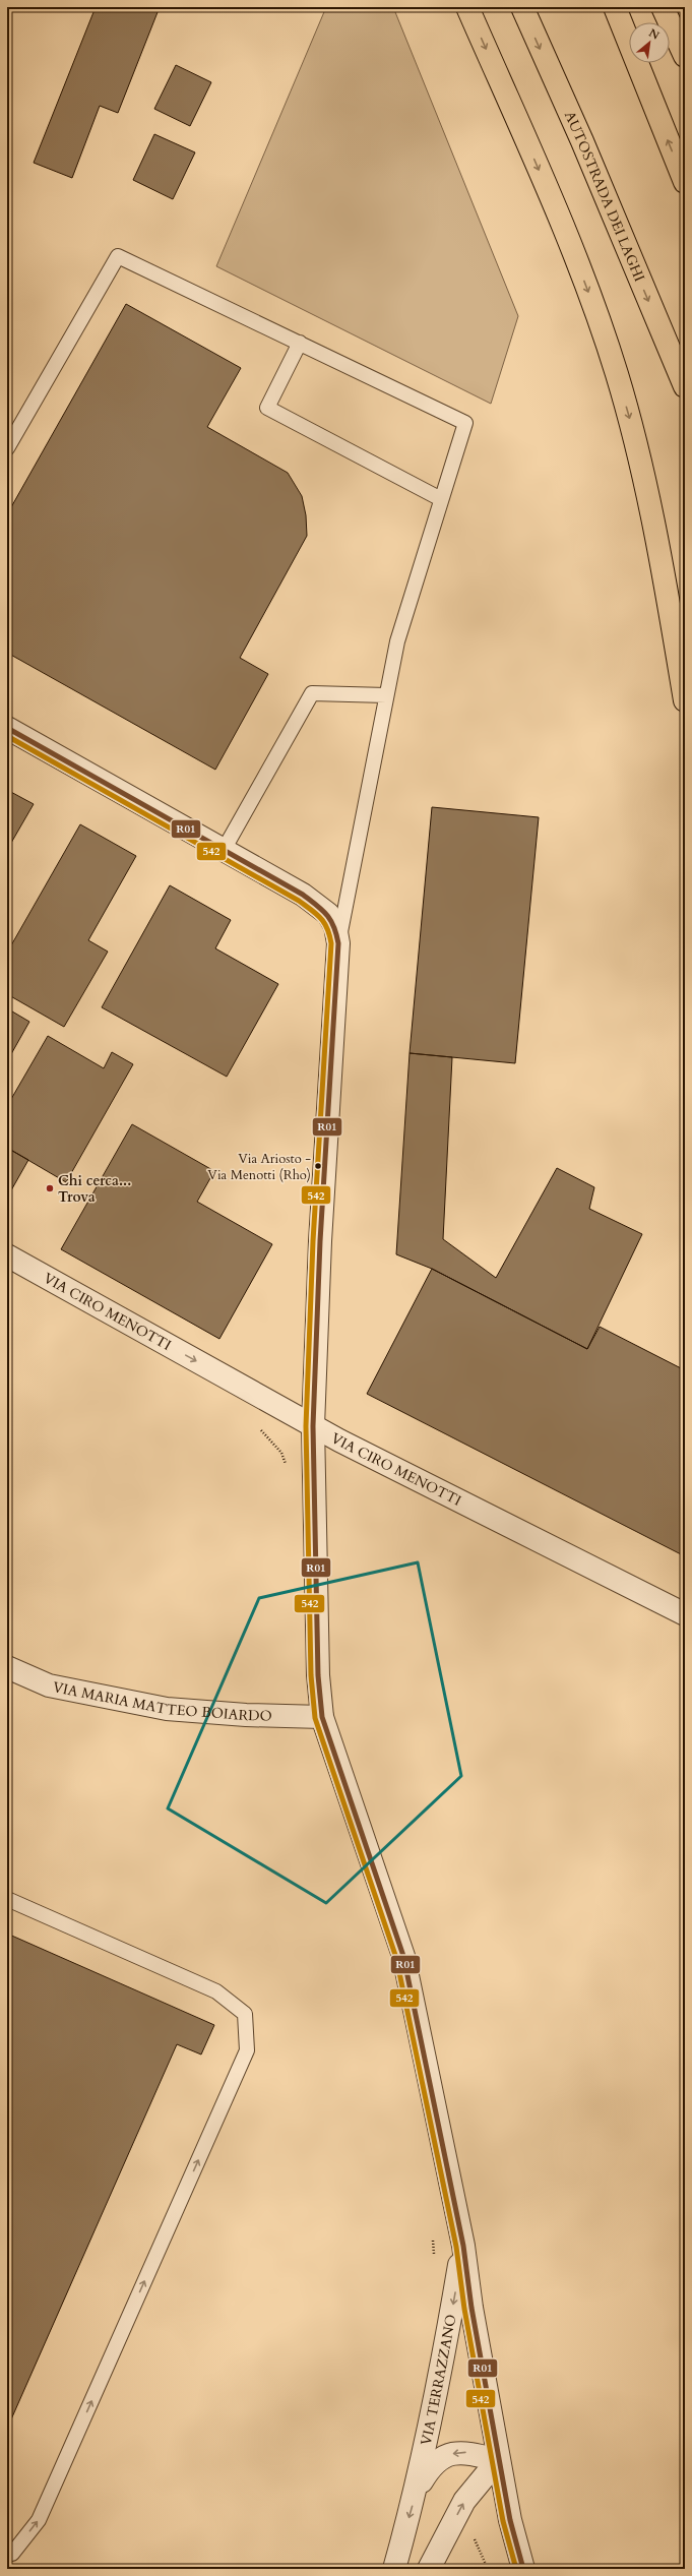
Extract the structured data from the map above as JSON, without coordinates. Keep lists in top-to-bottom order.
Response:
{
  "streets": {
    "highway": ["AUTOSTRADA DEI LAGHI"],
    "street": ["VIA CIRO MENOTTI", "VIA MARIA MATTEO BOIARDO", "VIA TERRAZZANO"]
  },
  "one_way": ["VIA CIRO MENOTTI"],
  "places": ["Via Ariosto - Via Menotti (Rho)", "Chi cerca... Trova"],
  "lines": ["transit line R01", "transit line 542"],
  "north": "top right"
}
